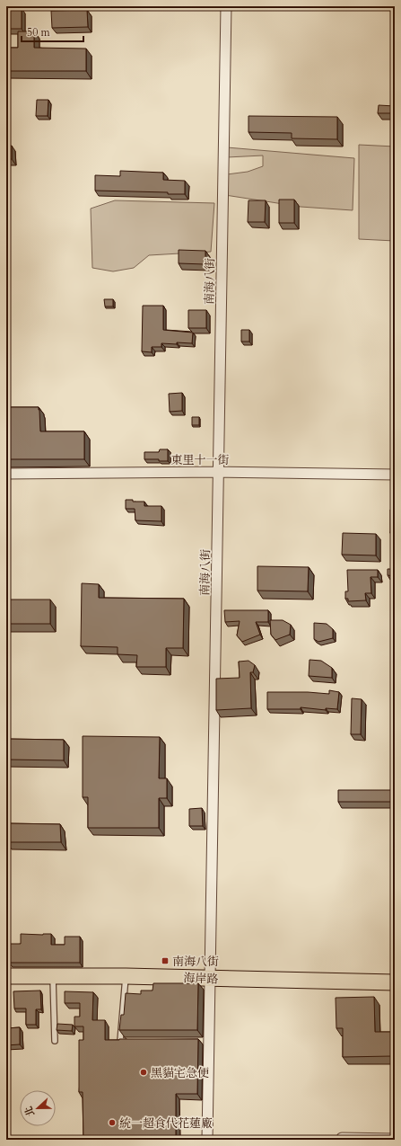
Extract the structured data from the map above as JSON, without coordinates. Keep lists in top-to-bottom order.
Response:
{
  "streets": {
    "main road": ["海岸路"],
    "street": ["南海八街", "東里十一街"]
  },
  "crossings": [
    ["南海八街", "東里十一街"],
    ["南海八街", "海岸路"]
  ],
  "places": {
    "transit": ["南海八街"],
    "other": ["黑貓宅急便", "統一超食代花蓮廠"]
  },
  "scale_bar": "50 m",
  "north": "left"
}
